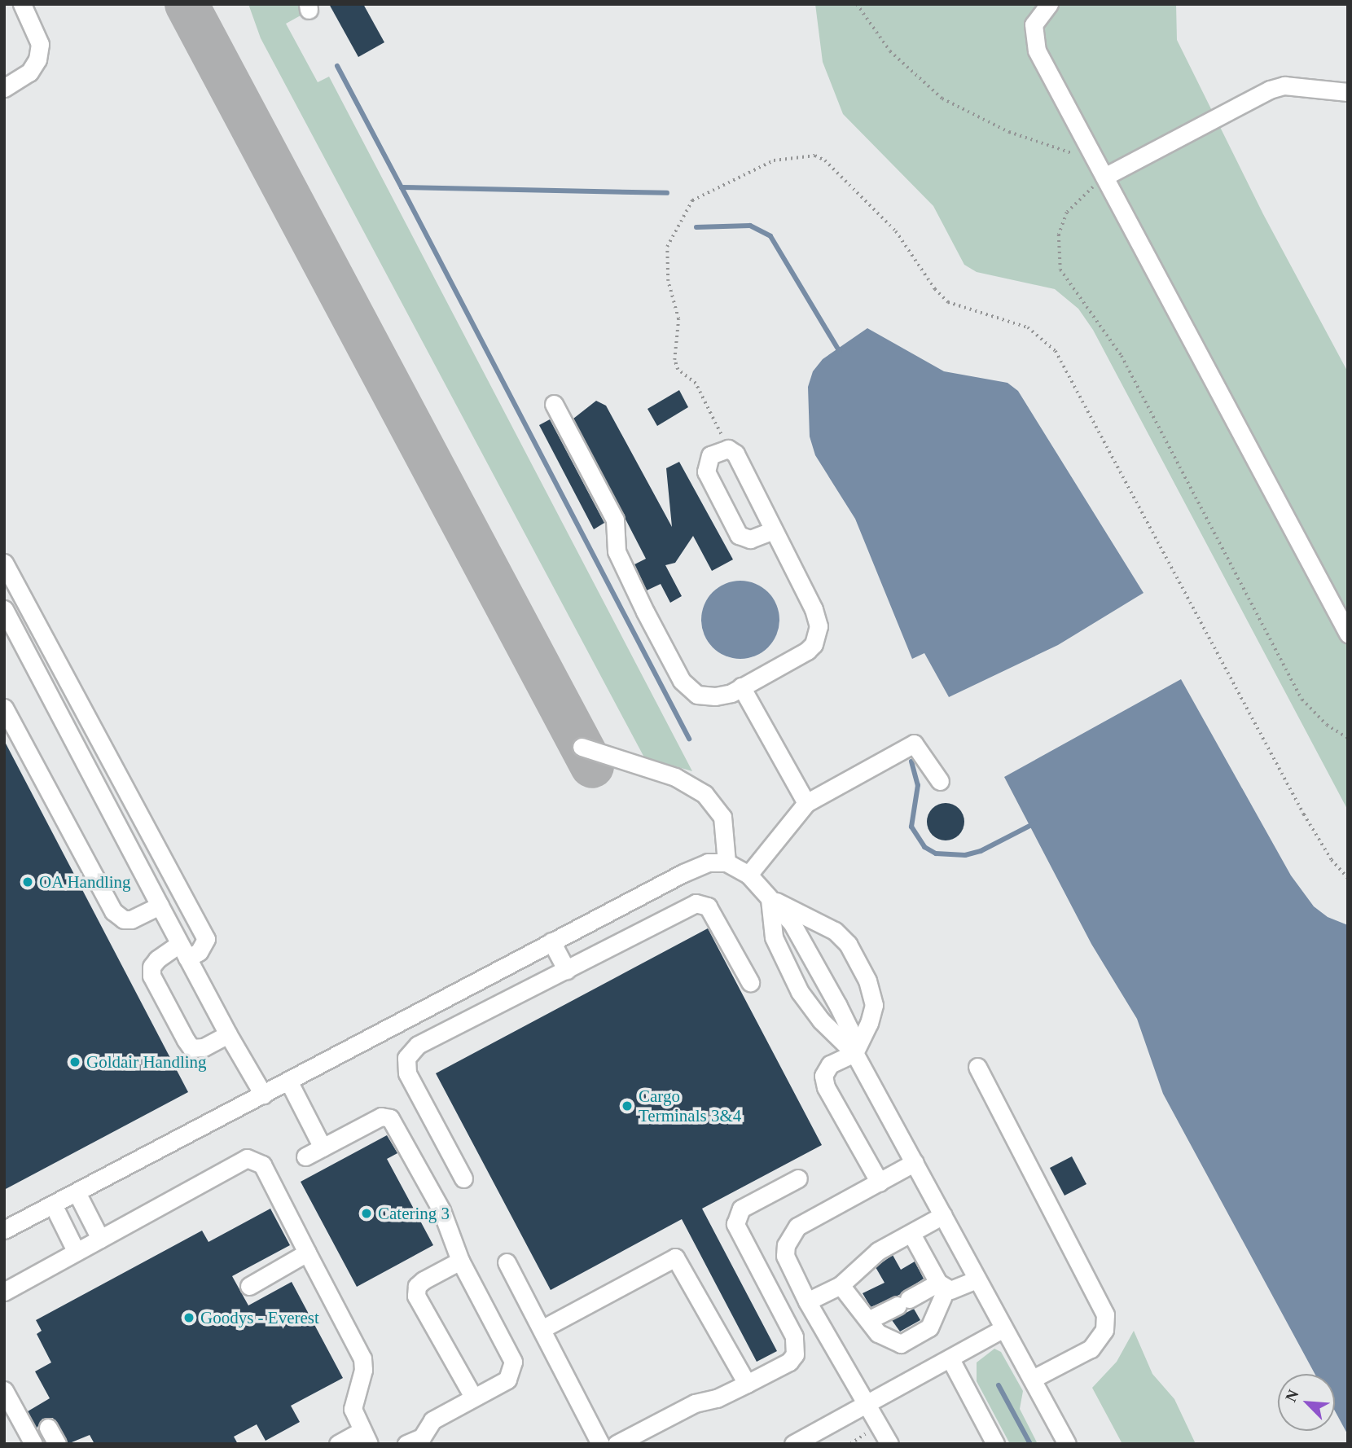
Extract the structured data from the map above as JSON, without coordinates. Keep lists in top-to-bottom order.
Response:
{
  "places": [
    "OA Handling",
    "Goldair Handling",
    "Cargo Terminals 3&4",
    "Catering 3",
    "Goodys - Everest"
  ],
  "north": "top left"
}
